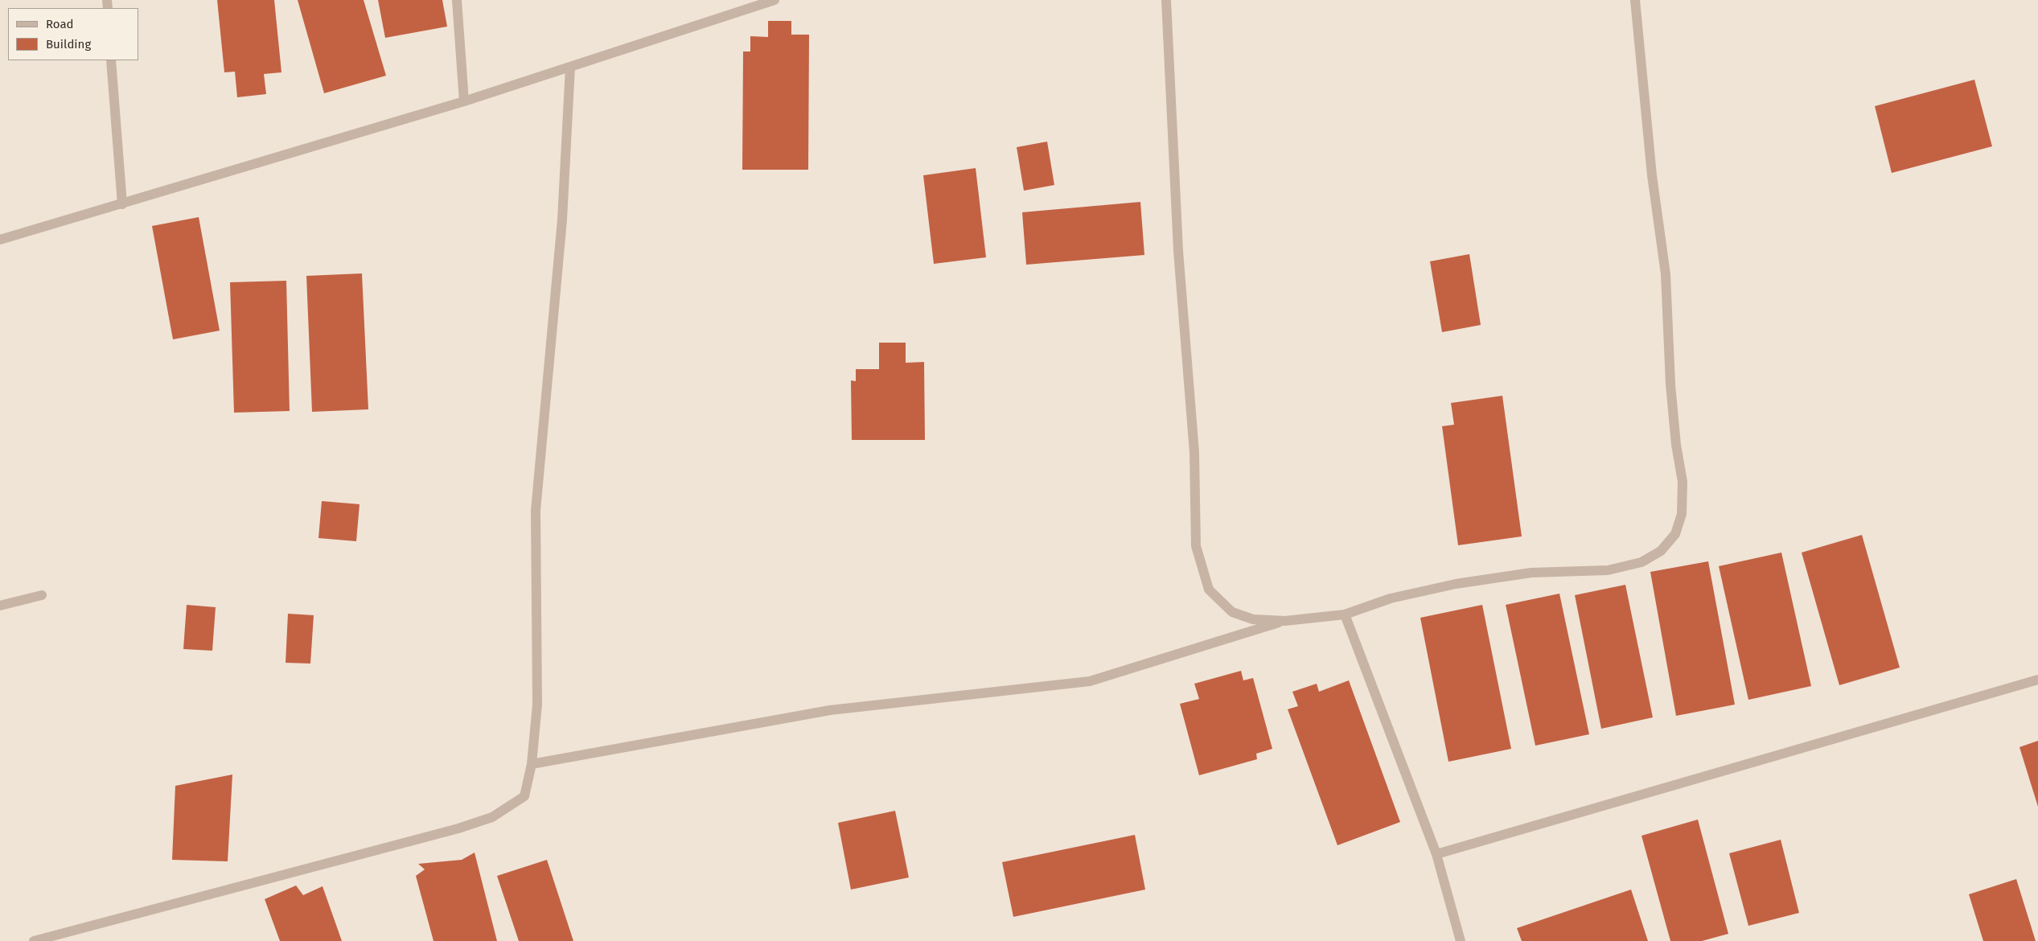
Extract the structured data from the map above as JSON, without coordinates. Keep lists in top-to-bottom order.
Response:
{
  "legend": ["Road", "Building"]
}
